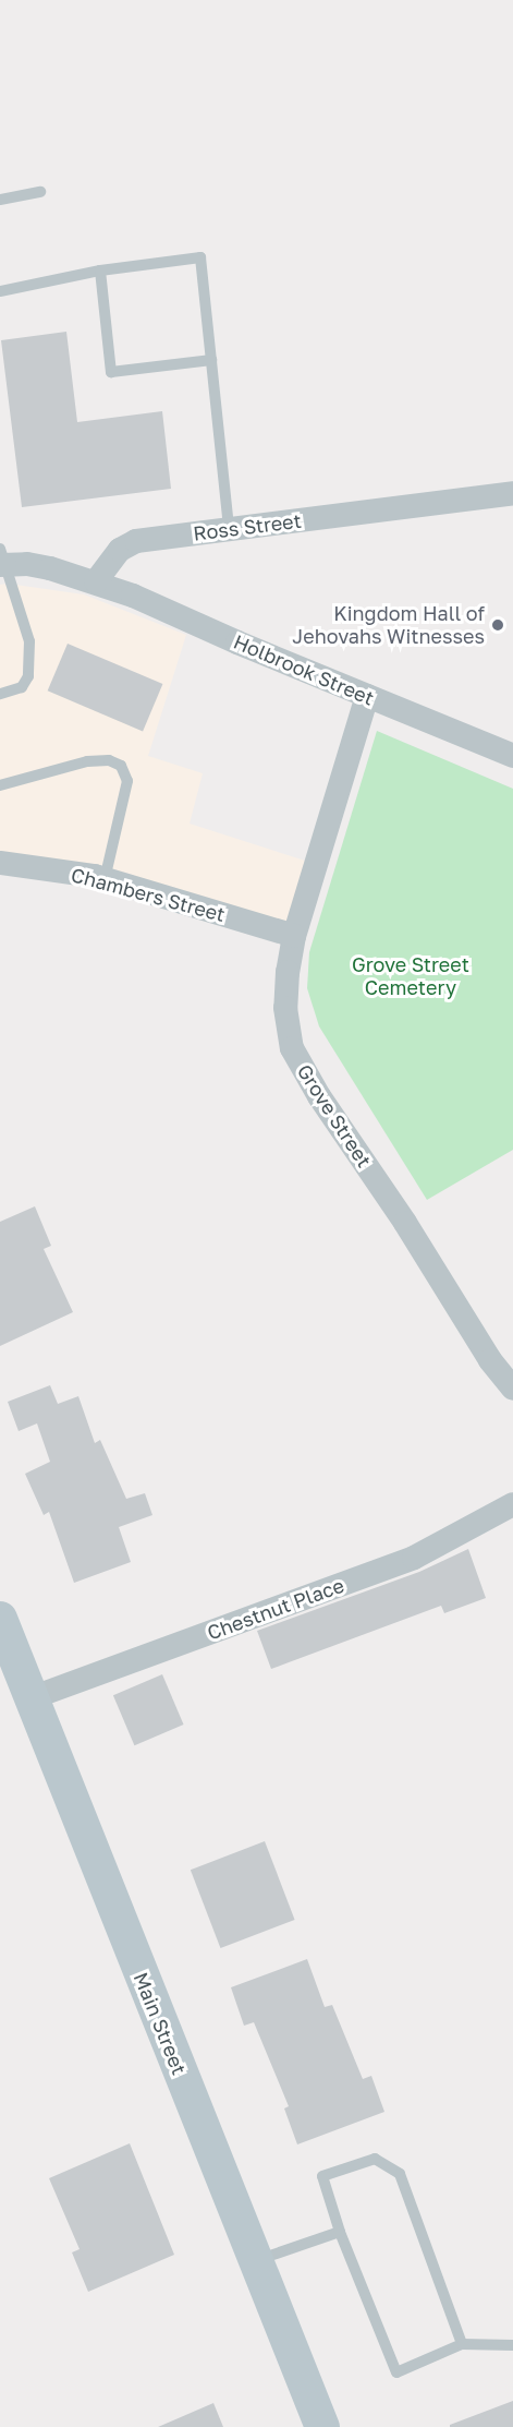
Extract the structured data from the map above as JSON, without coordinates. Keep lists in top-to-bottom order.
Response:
{
  "streets": {
    "main road": ["Main Street"],
    "street": [
      "Ross Street",
      "Holbrook Street",
      "Chambers Street",
      "Grove Street",
      "Chestnut Place"
    ]
  },
  "crossings": [
    ["Ross Street", "Holbrook Street"],
    ["Holbrook Street", "Grove Street"],
    ["Chambers Street", "Grove Street"],
    ["Chestnut Place", "Main Street"]
  ],
  "parks": ["Grove Street Cemetery"],
  "places": ["Kingdom Hall of Jehovahs Witnesses"]
}
